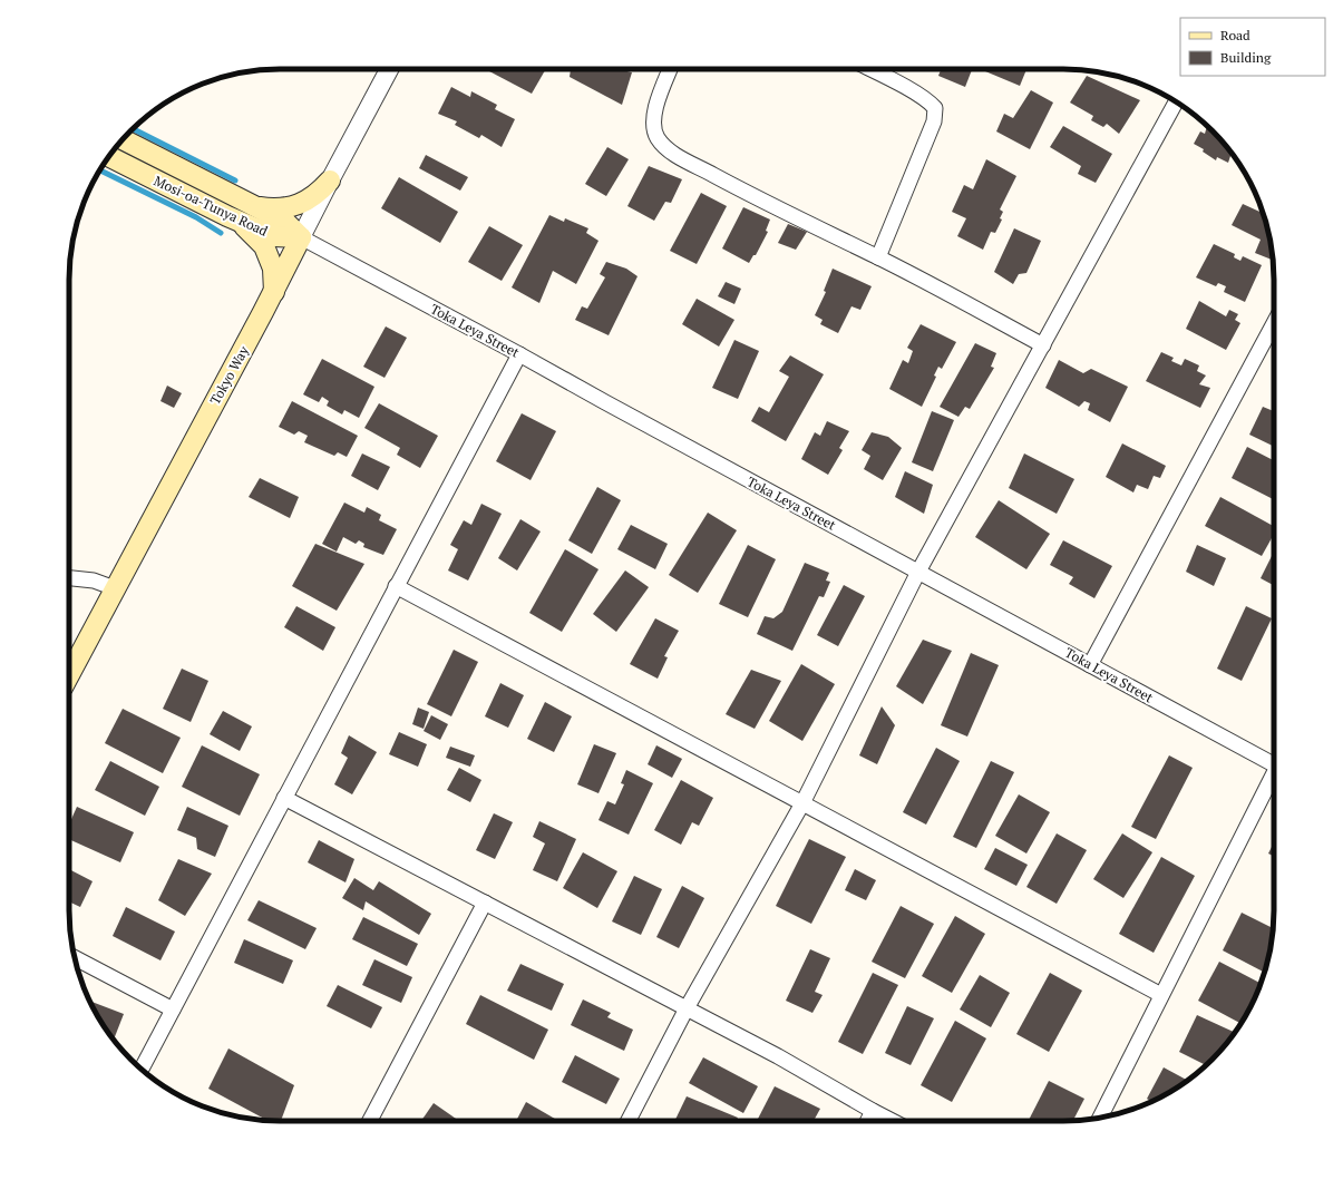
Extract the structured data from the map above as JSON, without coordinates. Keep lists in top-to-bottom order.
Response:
{
  "streets": {
    "main road": ["Mosi-oa-Tunya Road", "Tokyo Way"],
    "street": ["Toka Leya Street"]
  },
  "crossings": [
    ["Mosi-oa-Tunya Road", "Toka Leya Street"],
    ["Mosi-oa-Tunya Road", "Tokyo Way"],
    ["Toka Leya Street", "Tokyo Way"]
  ],
  "legend": ["Road", "Building"]
}
